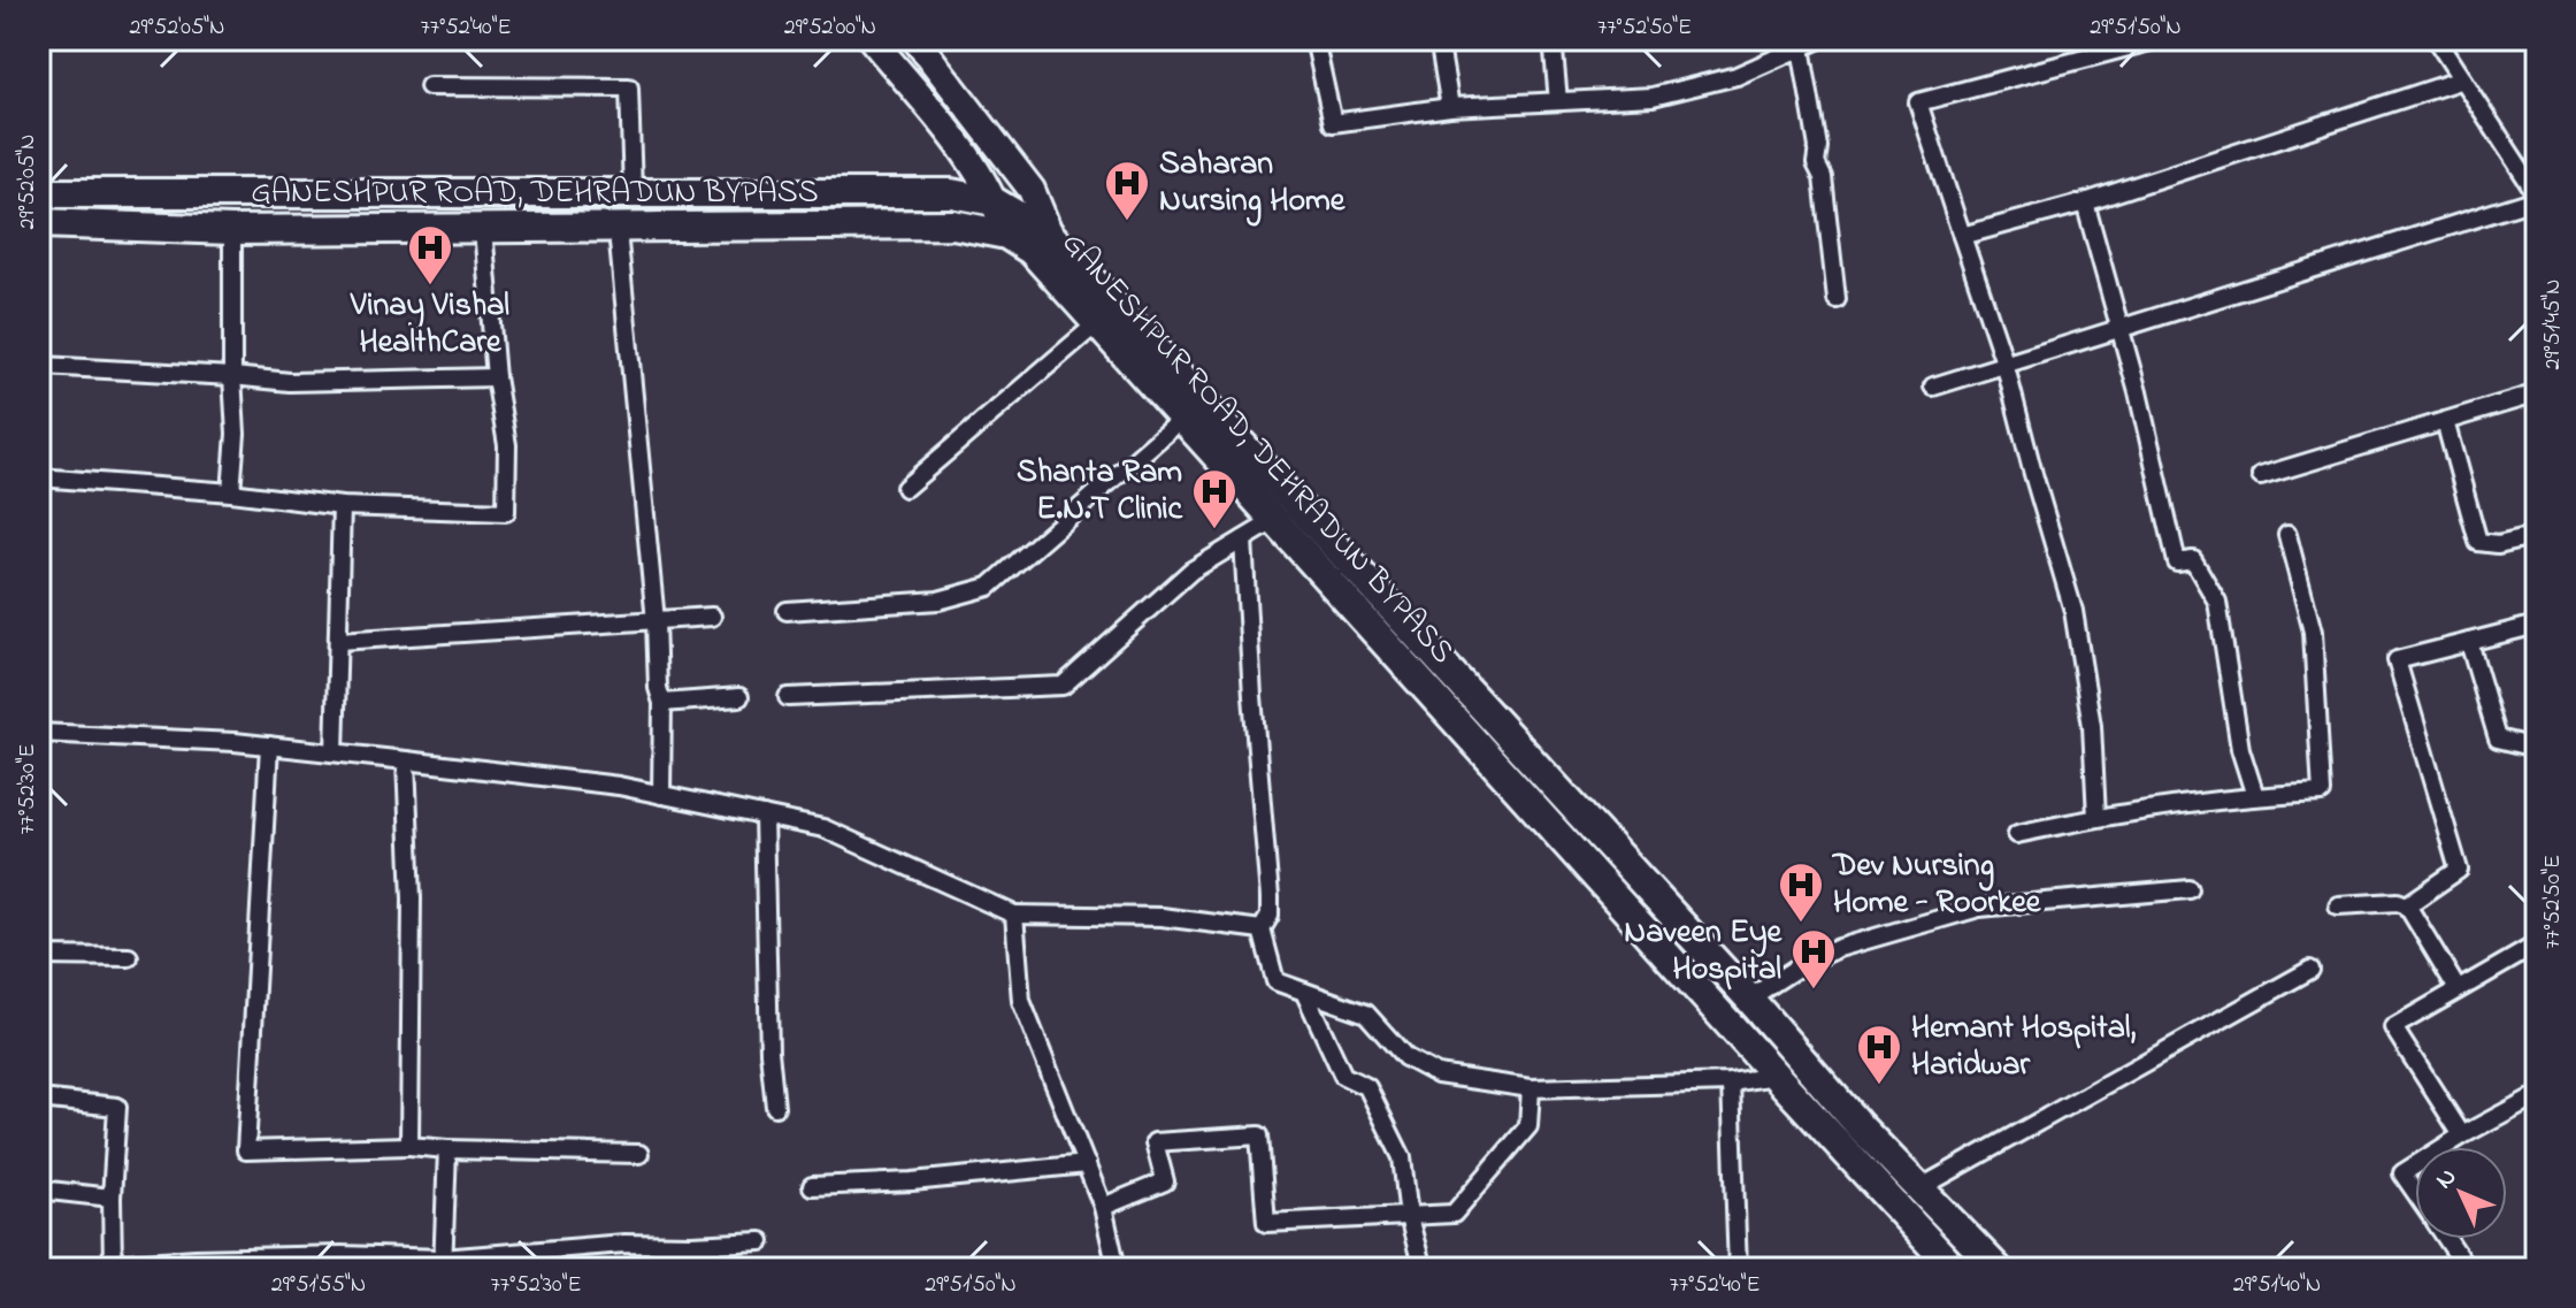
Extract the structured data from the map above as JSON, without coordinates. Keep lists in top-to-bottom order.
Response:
{
  "streets": {
    "main road": ["GANESHPUR ROAD, DEHRADUN BYPASS"]
  },
  "places": {
    "hospital": [
      "Saharan Nursing Home",
      "Vinay Vishal HealthCare",
      "Shanta Ram E.N.T Clinic",
      "Dev Nursing Home - Roorkee",
      "Naveen Eye Hospital",
      "Hemant Hospital, Haridwar"
    ]
  },
  "north": "top left",
  "coordinates": [
    "29°52'05\"N",
    "77°52'40\"E",
    "29°52'00\"N",
    "77°52'50\"E",
    "29°51'50\"N",
    "29°51'45\"N",
    "77°52'30\"E",
    "29°51'55\"N",
    "29°51'40\"N"
  ]
}
